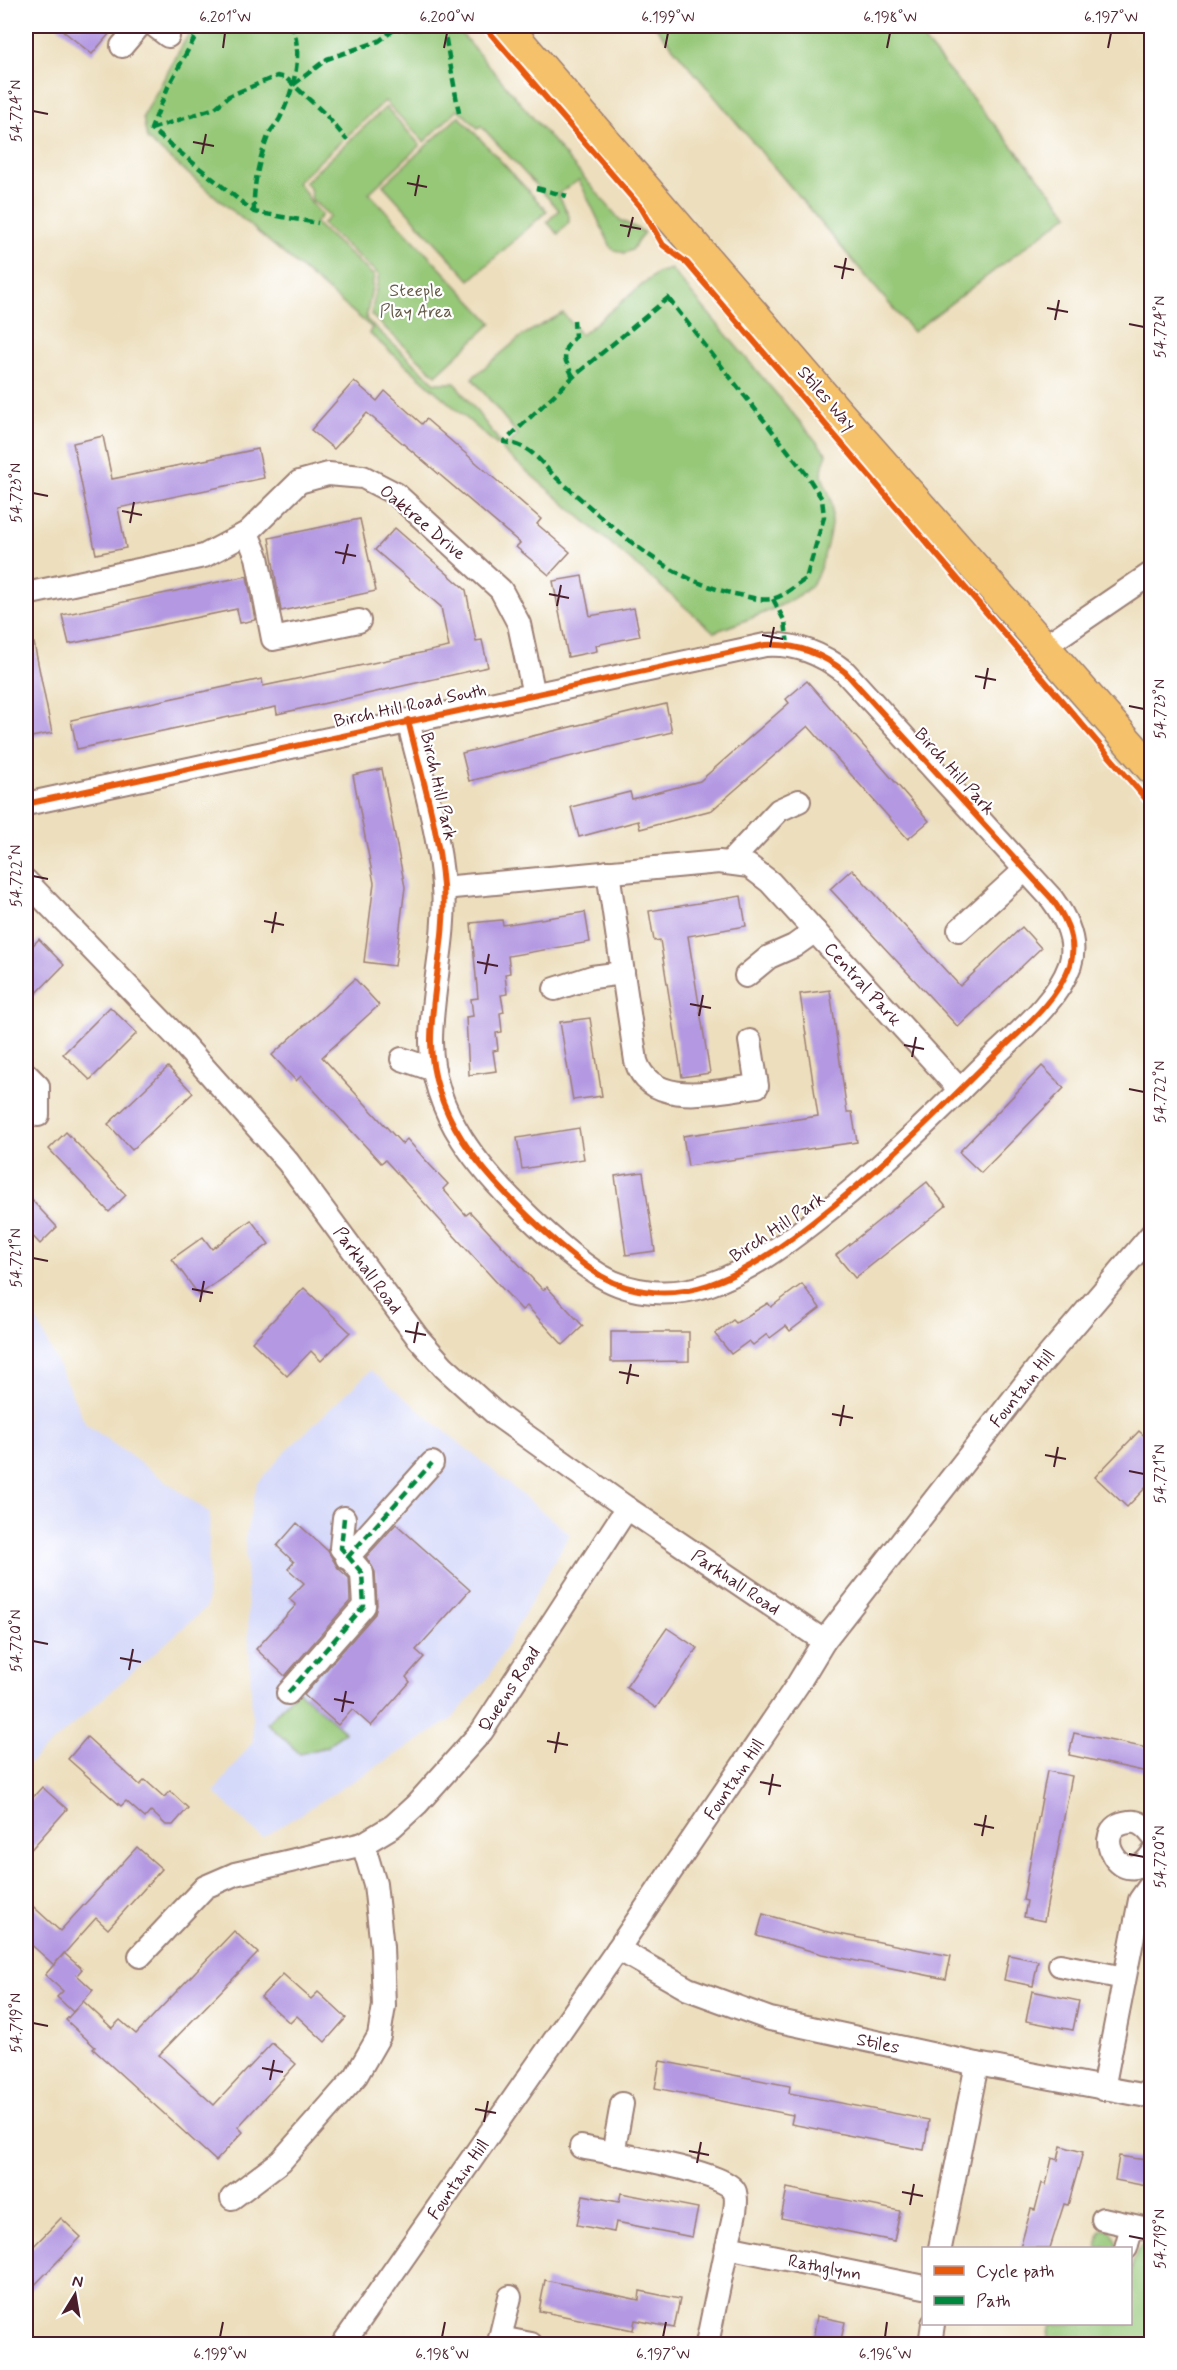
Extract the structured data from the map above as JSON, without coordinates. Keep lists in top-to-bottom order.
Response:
{
  "streets": {
    "main road": ["Stiles Way"],
    "street": [
      "Oaktree Drive",
      "Birch Hill Road South",
      "Birch Hill Park",
      "Central Park",
      "Parkhall Road",
      "Fountain Hill",
      "Queens Road",
      "Stiles",
      "Rathglynn"
    ]
  },
  "crossings": [
    ["Oaktree Drive", "Birch Hill Road South"],
    ["Birch Hill Road South", "Birch Hill Park"],
    ["Birch Hill Park", "Central Park"],
    ["Parkhall Road", "Fountain Hill"],
    ["Parkhall Road", "Queens Road"],
    ["Fountain Hill", "Stiles"]
  ],
  "parks": ["Steeple Play Area"],
  "legend": ["Cycle path", "Path"],
  "north": "top",
  "coordinates": [
    "6.201°W",
    "6.200°W",
    "6.199°W",
    "6.198°W",
    "6.197°W",
    "54.724°N",
    "54.723°N",
    "54.722°N",
    "54.721°N",
    "54.720°N",
    "54.719°N",
    "6.196°W"
  ]
}
